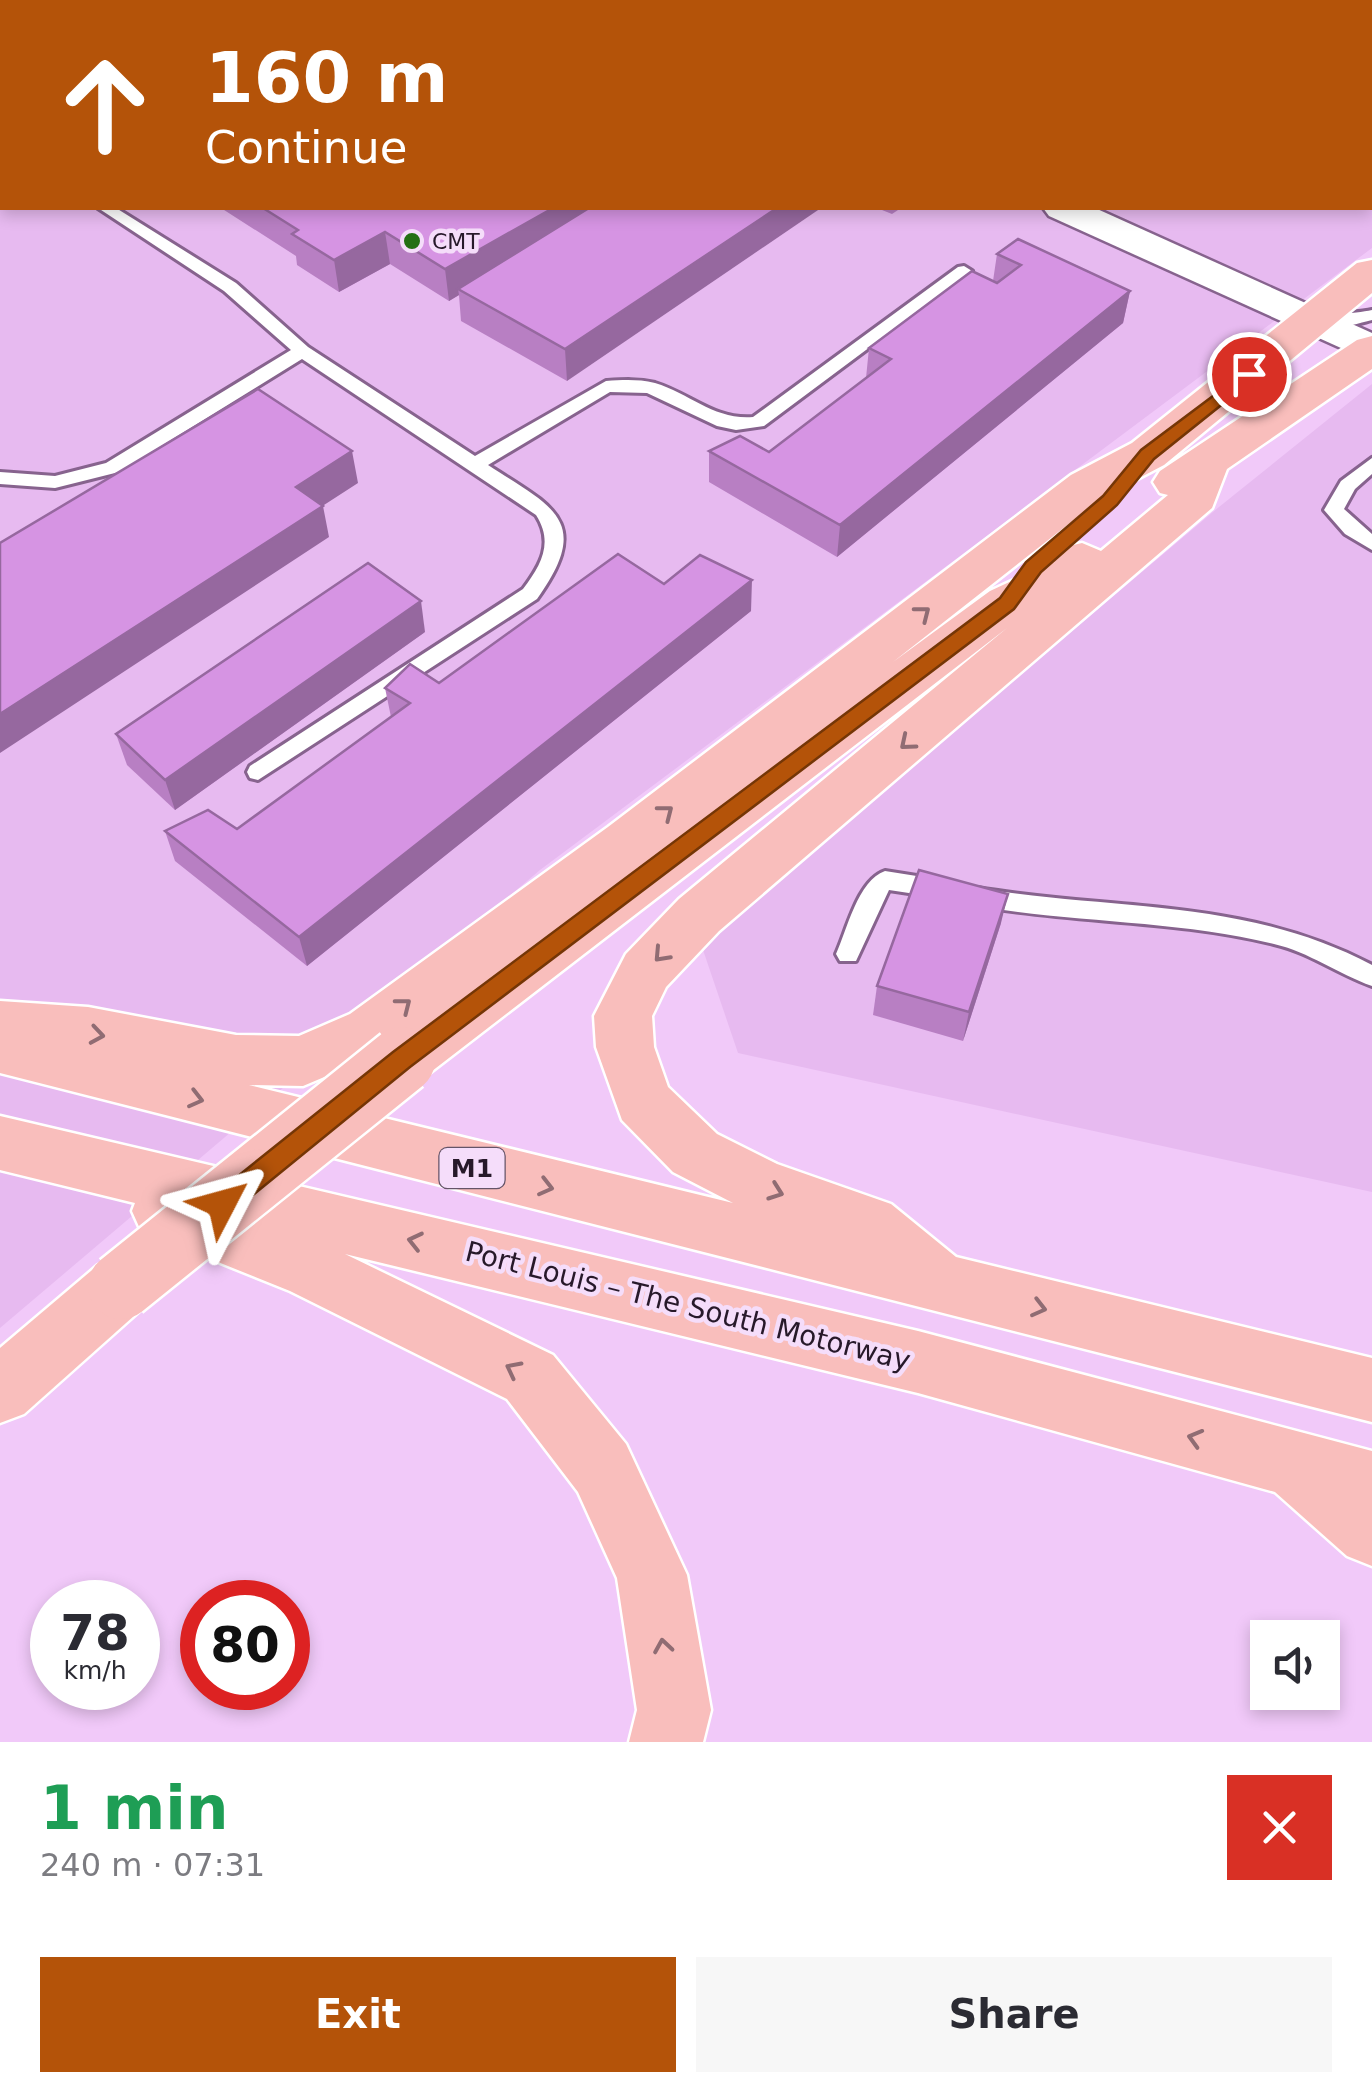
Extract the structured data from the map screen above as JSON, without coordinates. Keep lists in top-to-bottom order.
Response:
{
  "streets": {
    "highway": ["M1", "Port Louis – The South Motorway"]
  },
  "places": ["CMT"],
  "page": {
    "turn": ["160 m", "Continue"],
    "speed": "78 km/h",
    "limit": "80",
    "heading": ["1 min", "240 m · 07:31"],
    "buttons": ["Exit", "Share"]
  }
}
